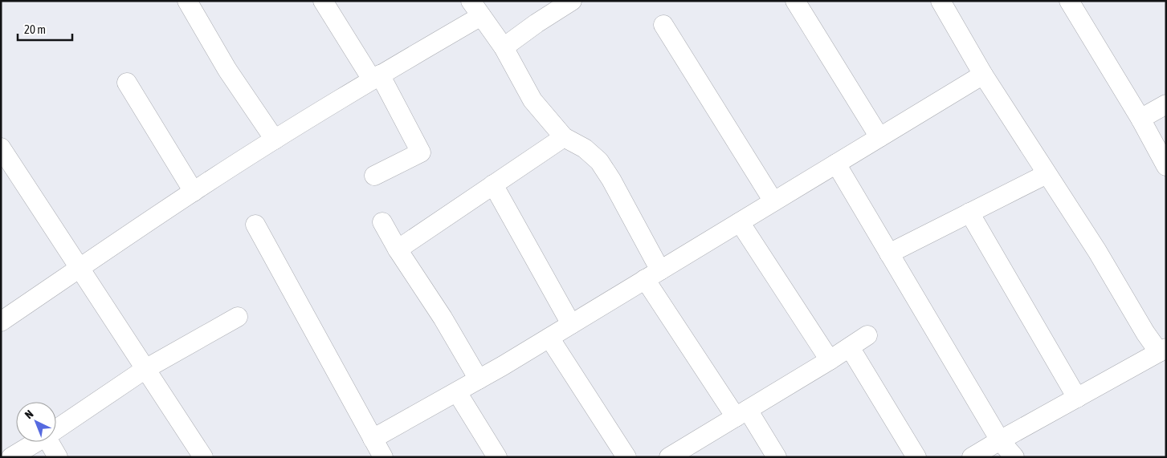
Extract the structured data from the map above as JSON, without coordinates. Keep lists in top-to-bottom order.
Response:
{
  "scale_bar": "20 m",
  "north": "top left"
}
